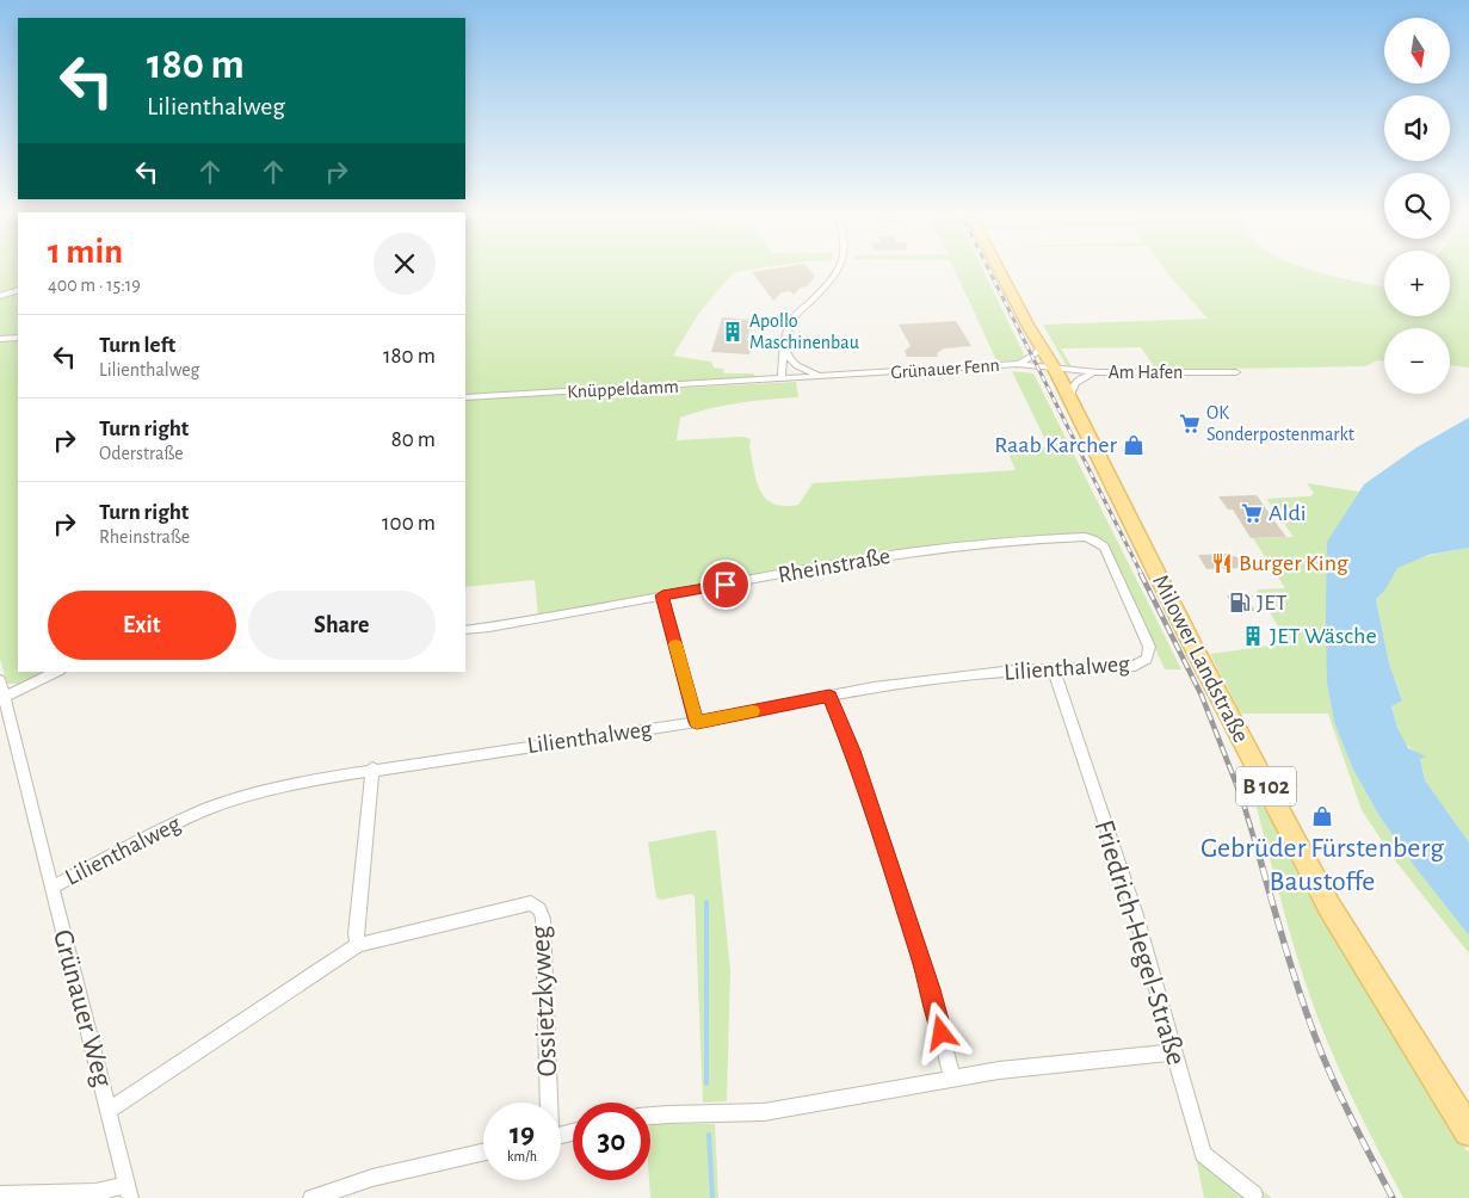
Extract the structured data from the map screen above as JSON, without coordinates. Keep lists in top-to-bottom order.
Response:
{
  "streets": {
    "main road": ["Milower Landstraße", "B 102"],
    "street": [
      "Grünauer Fenn",
      "Am Hafen",
      "Knüppeldamm",
      "Rheinstraße",
      "Lilienthalweg",
      "Friedrich-Hegel-Straße",
      "Ossietzkyweg",
      "Grünauer Weg"
    ]
  },
  "crossings": [
    ["Grünauer Fenn", "Am Hafen"],
    ["Grünauer Fenn", "Knüppeldamm"],
    ["Grünauer Fenn", "Milower Landstraße"],
    ["Am Hafen", "Milower Landstraße"],
    ["Rheinstraße", "Lilienthalweg"],
    ["Lilienthalweg", "Friedrich-Hegel-Straße"],
    ["Lilienthalweg", "Grünauer Weg"],
    ["Ossietzkyweg", "Grünauer Weg"]
  ],
  "places": {
    "building": ["Apollo Maschinenbau", "JET Wäsche"],
    "supermarket": ["OK Sonderpostenmarkt", "Aldi"],
    "shop": ["Raab Karcher", "Gebrüder Fürstenberg Baustoffe"],
    "restaurant": ["Burger King"],
    "fuel station": ["JET"]
  },
  "north": "bottom",
  "page": {
    "map_buttons": ["+", "−"],
    "turn": ["180 m", "Lilienthalweg"],
    "heading": ["1 min", "400 m · 15:19"],
    "list": [
      {
        "name": "Turn left",
        "note": "Lilienthalweg",
        "value": "180 m"
      },
      {
        "name": "Turn right",
        "note": "Oderstraße",
        "value": "80 m"
      },
      {
        "name": "Turn right",
        "note": "Rheinstraße",
        "value": "100 m"
      }
    ],
    "buttons": ["Exit", "Share"],
    "speed": "19 km/h",
    "limit": "30"
  }
}
